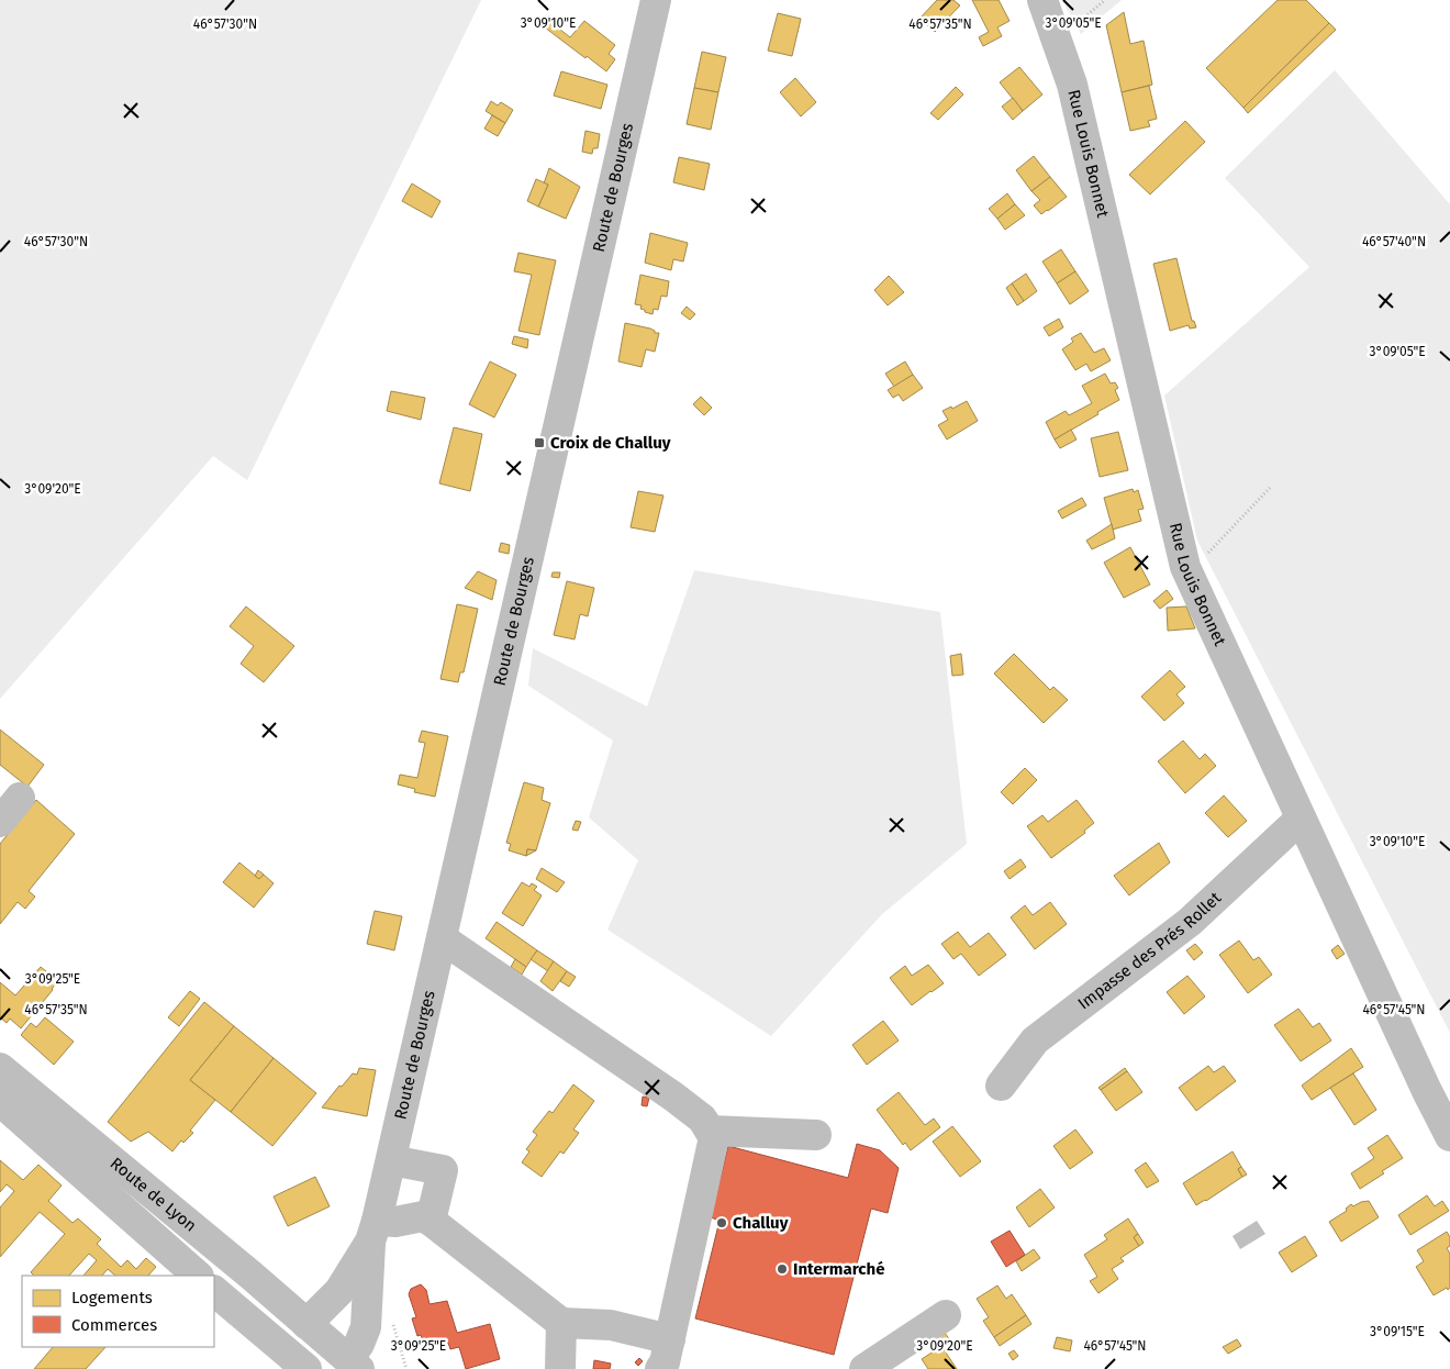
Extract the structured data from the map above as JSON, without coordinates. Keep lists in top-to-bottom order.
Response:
{
  "streets": {
    "street": [
      "Rue Louis Bonnet",
      "Route de Bourges",
      "Impasse des Prés Rollet",
      "Route de Lyon"
    ]
  },
  "crossings": [
    ["Rue Louis Bonnet", "Impasse des Prés Rollet"],
    ["Route de Bourges", "Route de Lyon"]
  ],
  "places": {
    "transit": ["Croix de Challuy"],
    "other": ["Challuy", "Intermarché"]
  },
  "legend": ["Logements", "Commerces"],
  "coordinates": [
    "3°09'10\"E",
    "3°09'05\"E",
    "46°57'30\"N",
    "46°57'35\"N",
    "46°57'40\"N",
    "3°09'20\"E",
    "3°09'25\"E",
    "46°57'45\"N",
    "3°09'15\"E"
  ]
}
